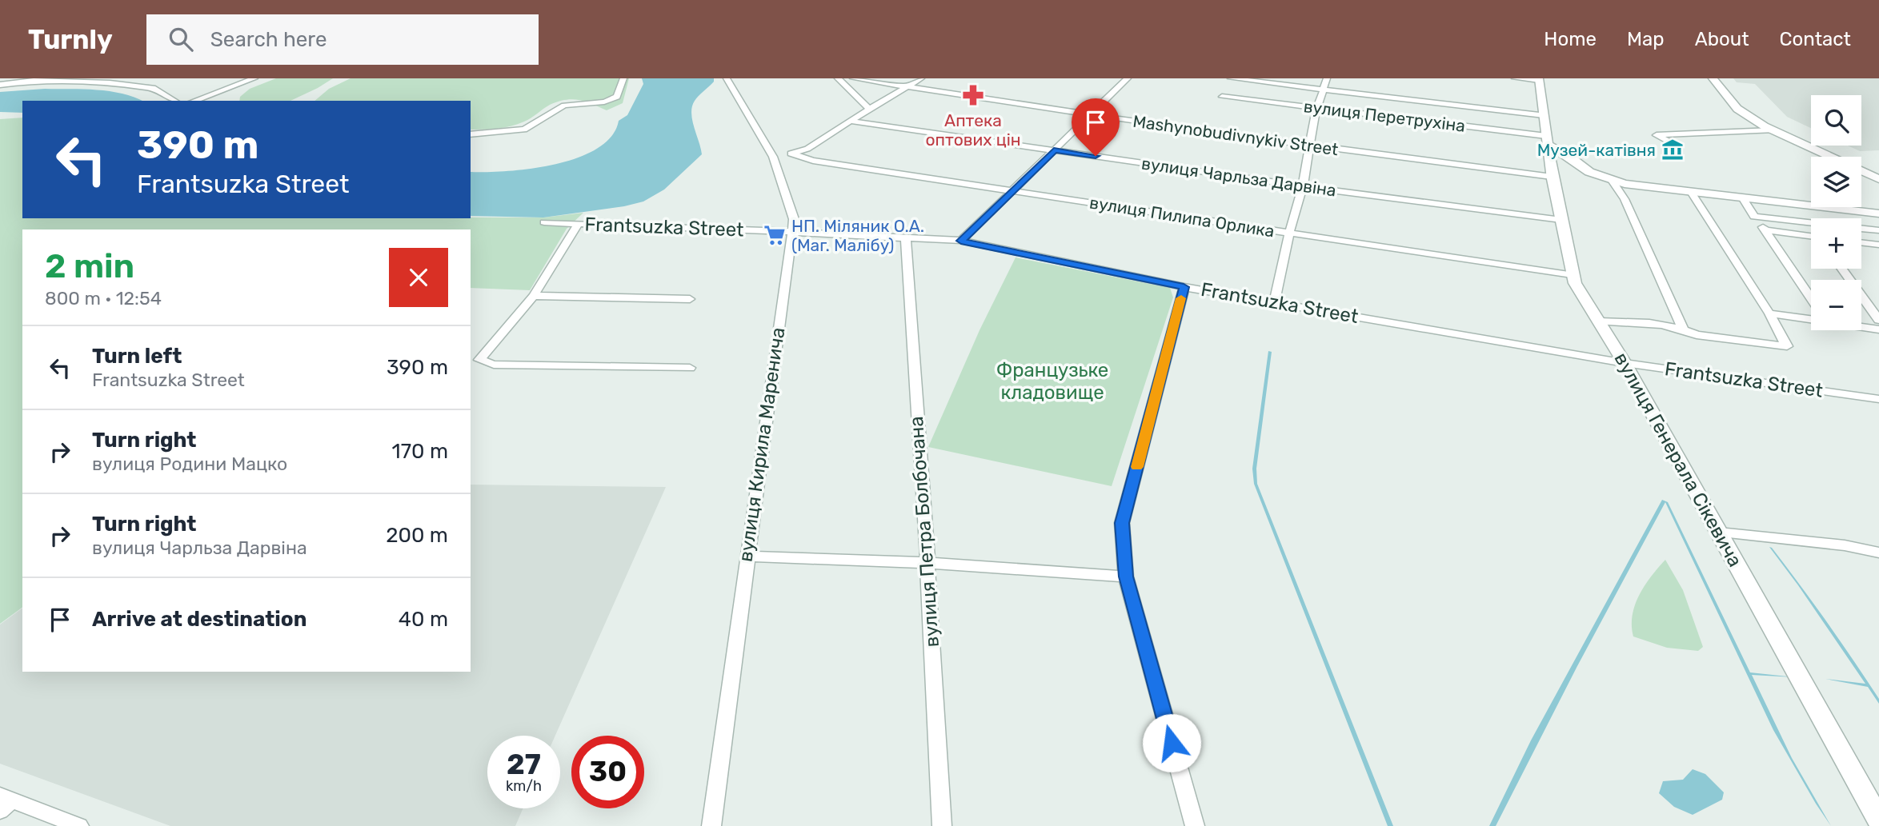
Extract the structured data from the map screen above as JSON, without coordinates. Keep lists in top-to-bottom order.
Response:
{
  "streets": {
    "street": [
      "вулиця Перетрухіна",
      "Mashynobudivnykiv Street",
      "вулиця Чарльза Дарвіна",
      "вулиця Пилипа Орлика",
      "Frantsuzka Street",
      "вулиця Кирила Маренича",
      "вулиця Генерала Сікевича",
      "вулиця Петра Болбочана"
    ]
  },
  "crossings": [
    ["вулиця Перетрухіна", "вулиця Генерала Сікевича"],
    ["Mashynobudivnykiv Street", "вулиця Генерала Сікевича"],
    ["вулиця Чарльза Дарвіна", "вулиця Генерала Сікевича"],
    ["вулиця Пилипа Орлика", "вулиця Генерала Сікевича"],
    ["Frantsuzka Street", "вулиця Кирила Маренича"],
    ["Frantsuzka Street", "вулиця Генерала Сікевича"],
    ["Frantsuzka Street", "вулиця Петра Болбочана"]
  ],
  "parks": ["Французьке кладовище"],
  "places": {
    "pharmacy": ["Аптека оптових цін"],
    "museum": ["Музей-катівня"],
    "supermarket": ["НП. Міляник О.А. (Маг. Малібу)"]
  },
  "page": {
    "header": "Turnly",
    "search": "Search here",
    "nav": [
      "Home",
      "Map",
      "About",
      "Contact"
    ],
    "map_buttons": ["+", "−"],
    "turn": ["390 m", "Frantsuzka Street"],
    "heading": ["2 min", "800 m · 12:54"],
    "list": [
      {
        "name": "Turn left",
        "note": "Frantsuzka Street",
        "value": "390 m"
      },
      {
        "name": "Turn right",
        "note": "вулиця Родини Мацко",
        "value": "170 m"
      },
      {
        "name": "Turn right",
        "note": "вулиця Чарльза Дарвіна",
        "value": "200 m"
      },
      {
        "name": "Arrive at destination",
        "value": "40 m"
      }
    ],
    "speed": "27 km/h",
    "limit": "30"
  }
}
